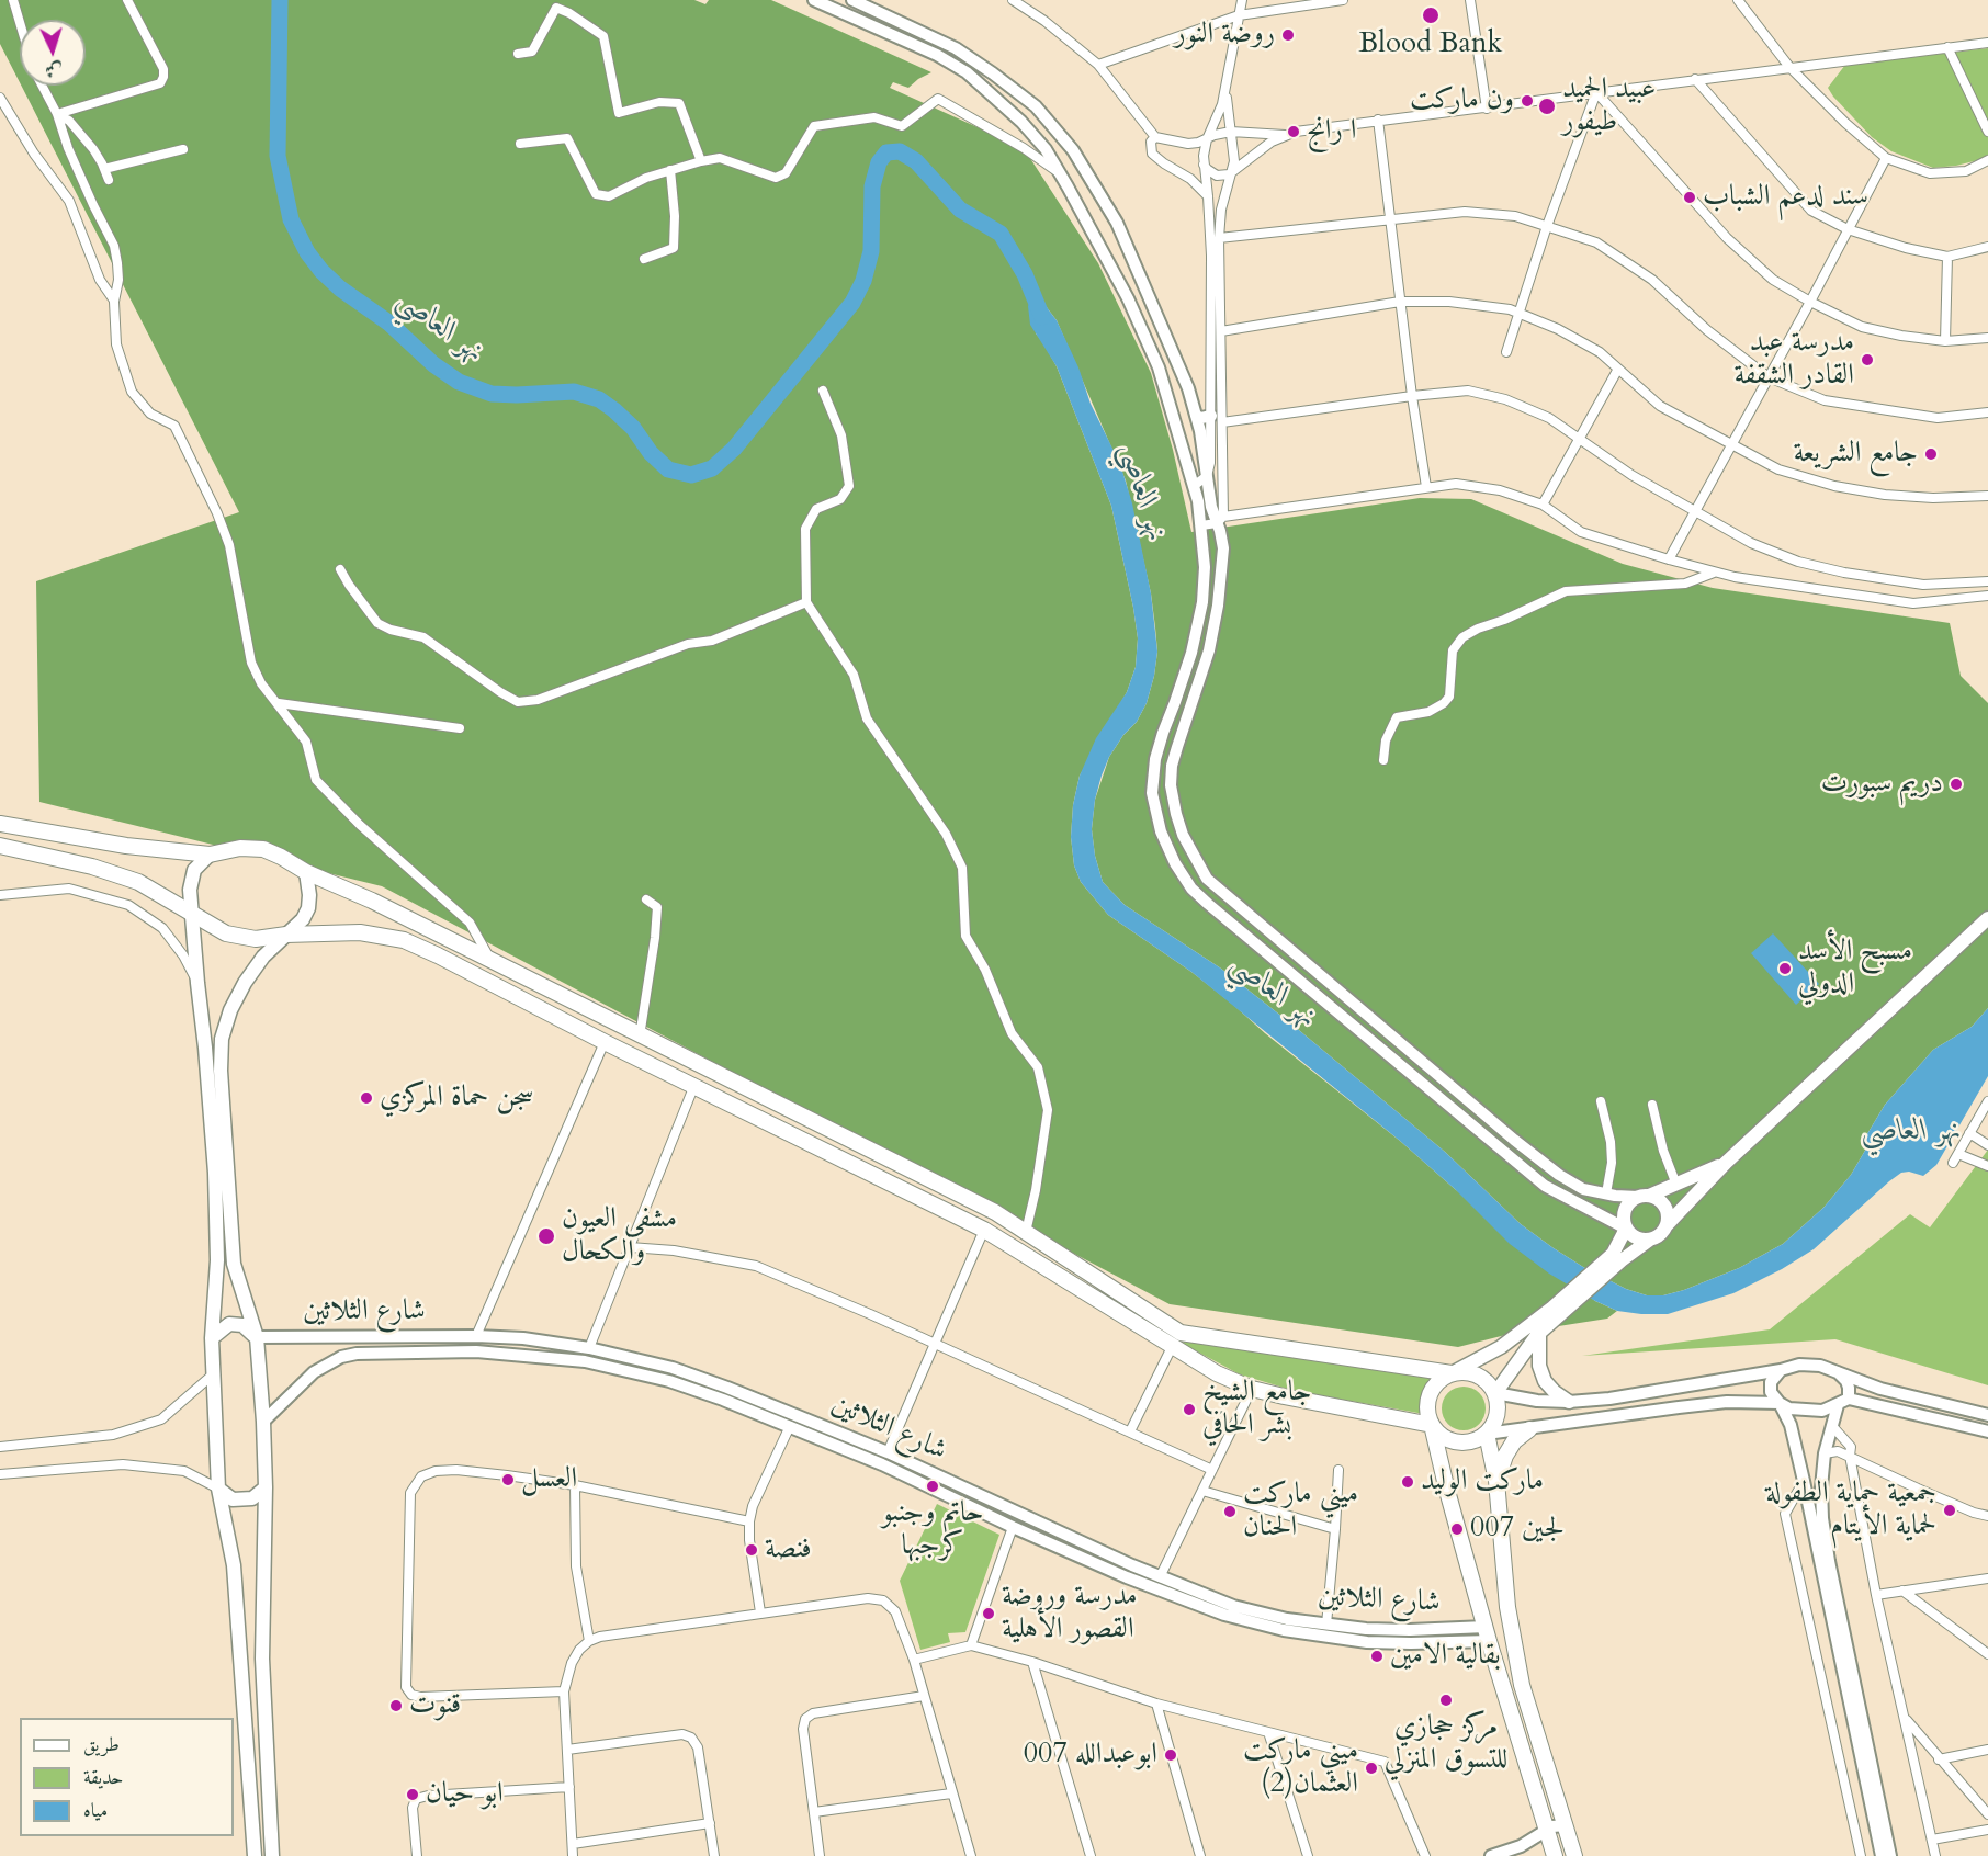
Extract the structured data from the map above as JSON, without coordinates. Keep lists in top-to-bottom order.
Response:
{
  "streets": {
    "main road": ["شارع الثلاثين"]
  },
  "water": ["نهر العاصي"],
  "places": [
    "Blood Bank",
    "روضة النور",
    "ون ماركت",
    "عبيد الحميد طيفور",
    "ا رانج",
    "سند لدعم الشباب",
    "مدرسة عبد القادر الشقفة",
    "جامع الشريعة",
    "دريم سبورت",
    "مسبح الأسد الدولي",
    "سجن حماة المركزي",
    "مشفى العيون والكحال",
    "جامع الشيخ بشر الحافي",
    "العسل",
    "ماركت الوليد",
    "حاتم وجنبو كرجبها",
    "جمعية حماية الطفولة لحماية الأيتام",
    "ميني ماركت الحنان",
    "لجين 007",
    "فنصة",
    "مدرسة وروضة القصور الأهلية",
    "بقالية الامين",
    "مركز حجازي للتسوق المنزلي",
    "قنوت",
    "ابوعبدالله 007",
    "ميني ماركت العثمان(2)",
    "ابو حيان"
  ],
  "legend": ["طريق", "حديقة", "مياه"],
  "north": "bottom"
}
